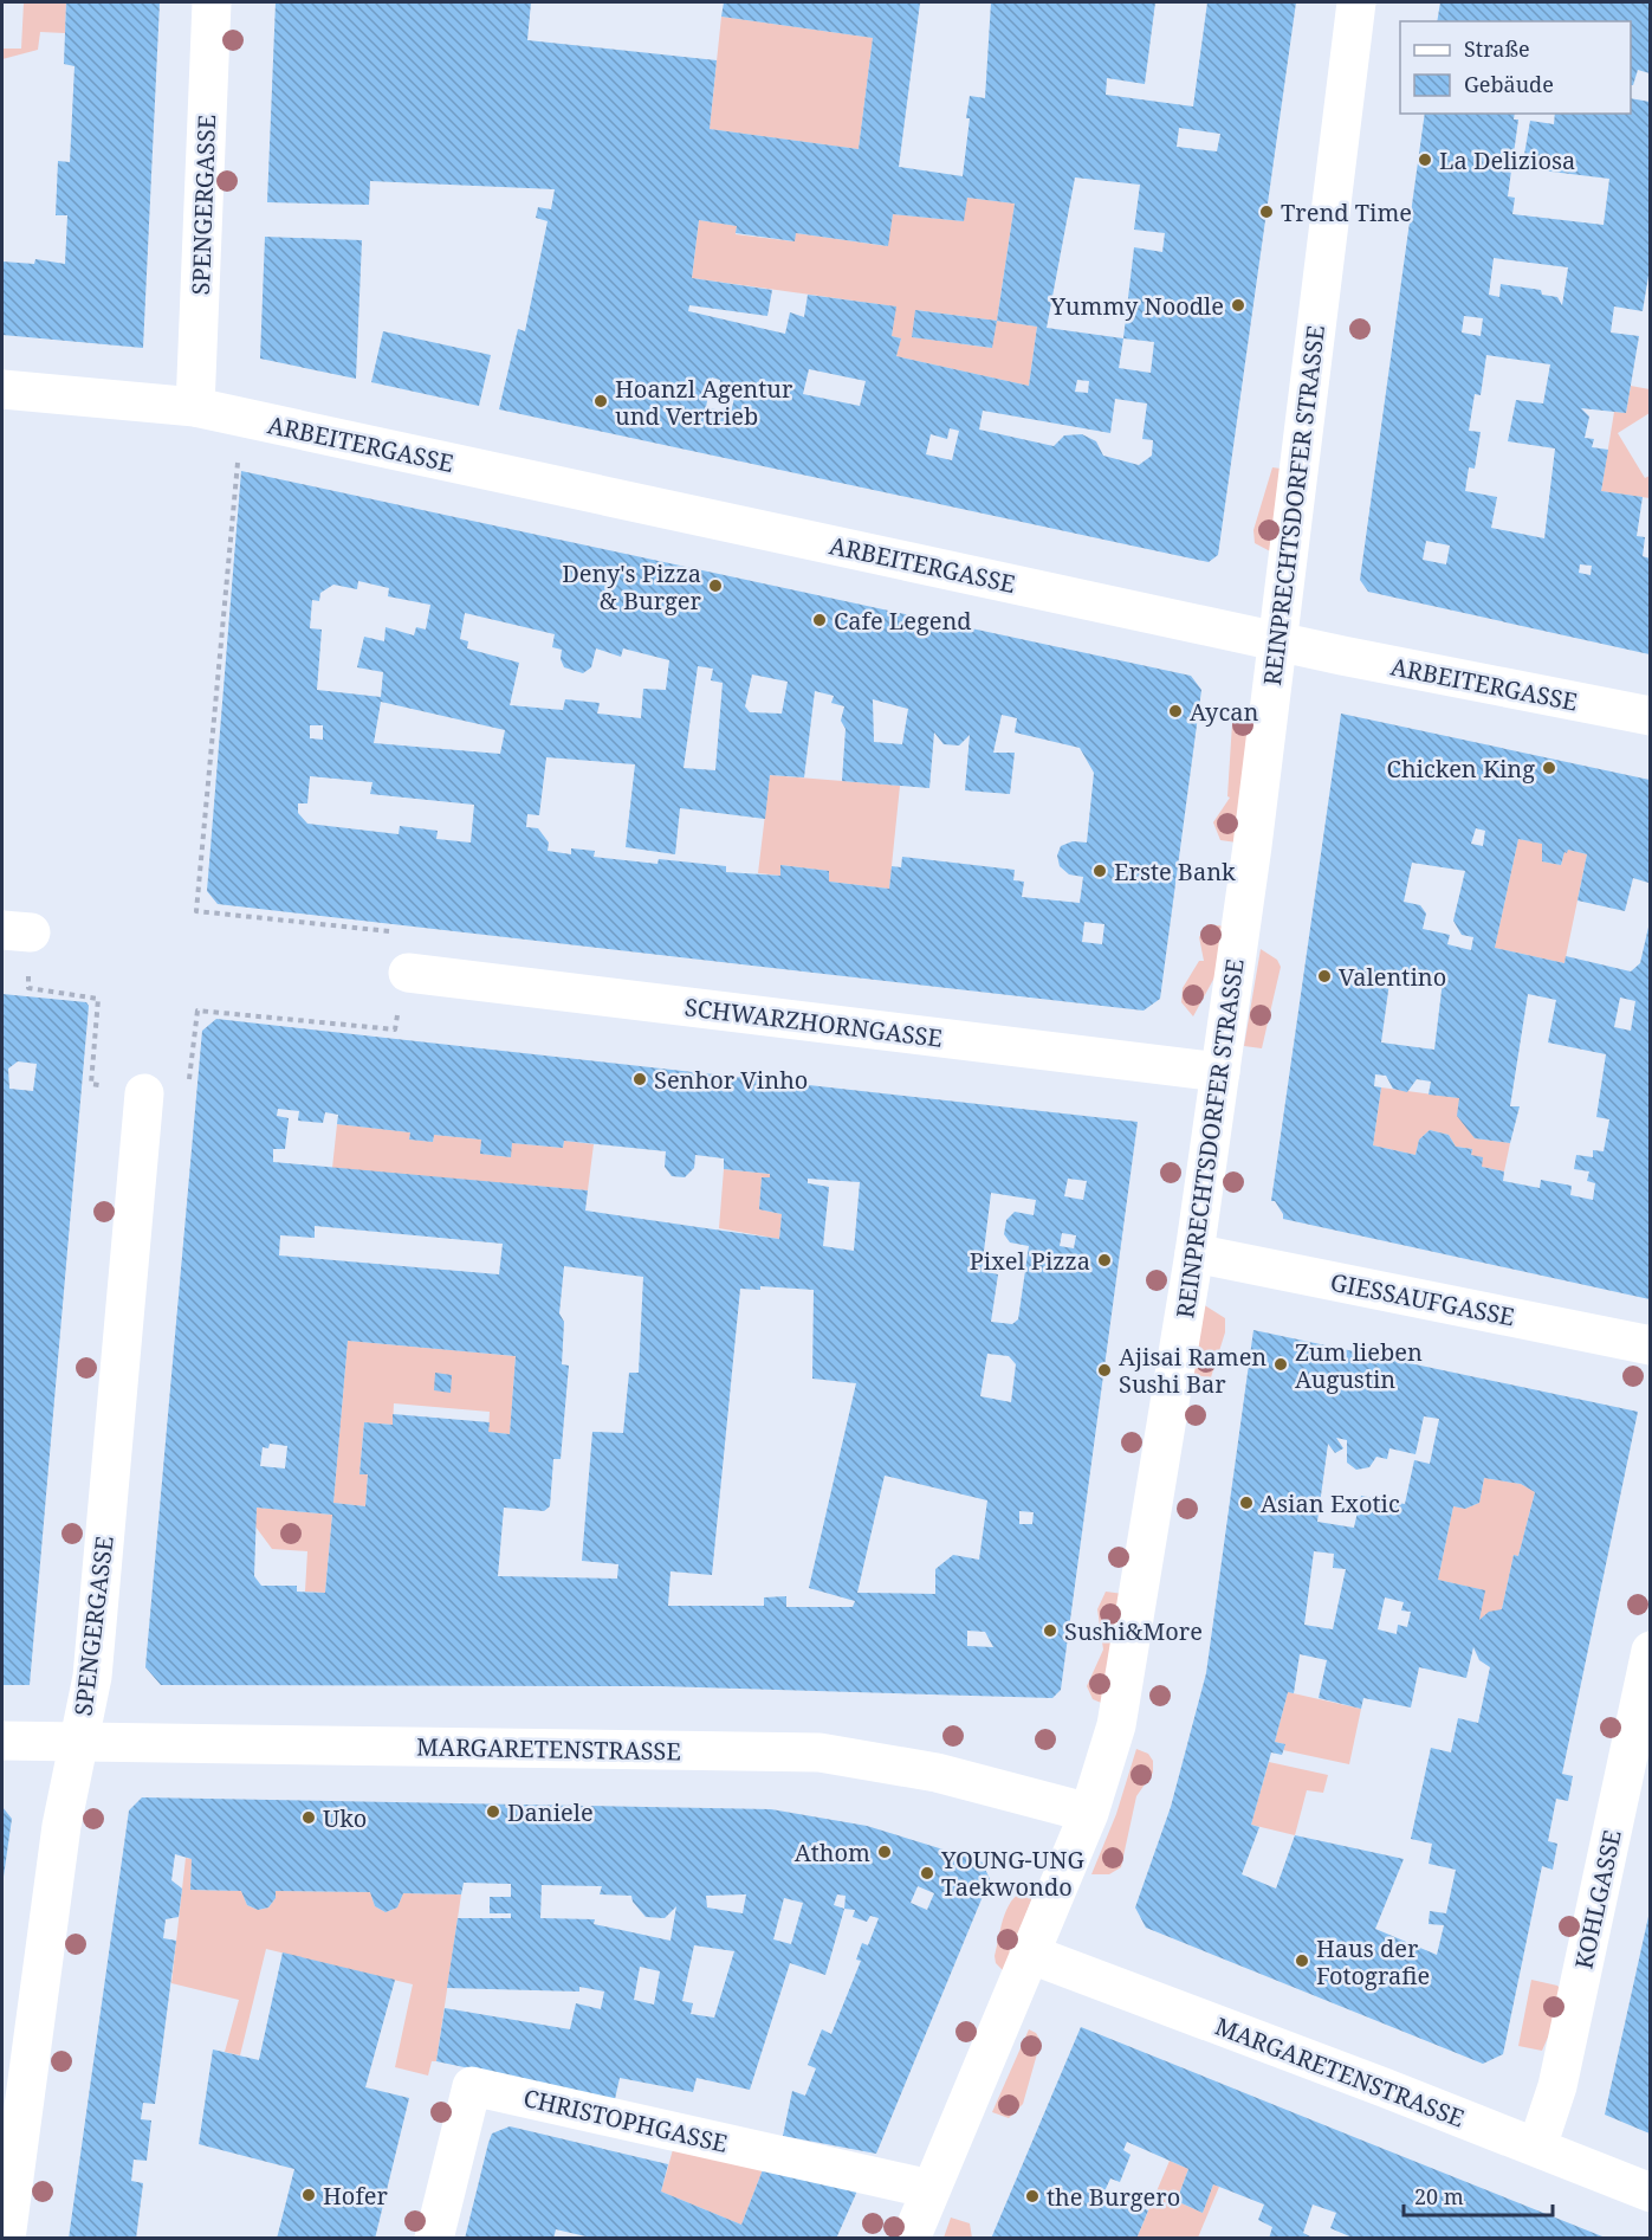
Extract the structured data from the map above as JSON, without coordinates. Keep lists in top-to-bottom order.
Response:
{
  "streets": {
    "street": [
      "SPENGERGASSE",
      "ARBEITERGASSE",
      "REINPRECHTSDORFER STRASSE",
      "SCHWARZHORNGASSE",
      "GIESSAUFGASSE",
      "MARGARETENSTRASSE",
      "KOHLGASSE",
      "CHRISTOPHGASSE"
    ]
  },
  "crossings": [
    ["SPENGERGASSE", "ARBEITERGASSE"],
    ["SPENGERGASSE", "MARGARETENSTRASSE"],
    ["ARBEITERGASSE", "REINPRECHTSDORFER STRASSE"],
    ["REINPRECHTSDORFER STRASSE", "SCHWARZHORNGASSE"],
    ["REINPRECHTSDORFER STRASSE", "GIESSAUFGASSE"],
    ["REINPRECHTSDORFER STRASSE", "MARGARETENSTRASSE"],
    ["REINPRECHTSDORFER STRASSE", "CHRISTOPHGASSE"],
    ["MARGARETENSTRASSE", "KOHLGASSE"]
  ],
  "places": [
    "La Deliziosa",
    "Trend Time",
    "Yummy Noodle",
    "Hoanzl Agentur und Vertrieb",
    "Deny's Pizza & Burger",
    "Cafe Legend",
    "Aycan",
    "Chicken King",
    "Erste Bank",
    "Valentino",
    "Senhor Vinho",
    "Pixel Pizza",
    "Zum lieben Augustin",
    "Ajisai Ramen Sushi Bar",
    "Asian Exotic",
    "Sushi&More",
    "Daniele",
    "Uko",
    "Athom",
    "YOUNG-UNG Taekwondo",
    "Haus der Fotografie",
    "Hofer",
    "the Burgero"
  ],
  "legend": ["Straße", "Gebäude"],
  "scale_bar": "20 m"
}
